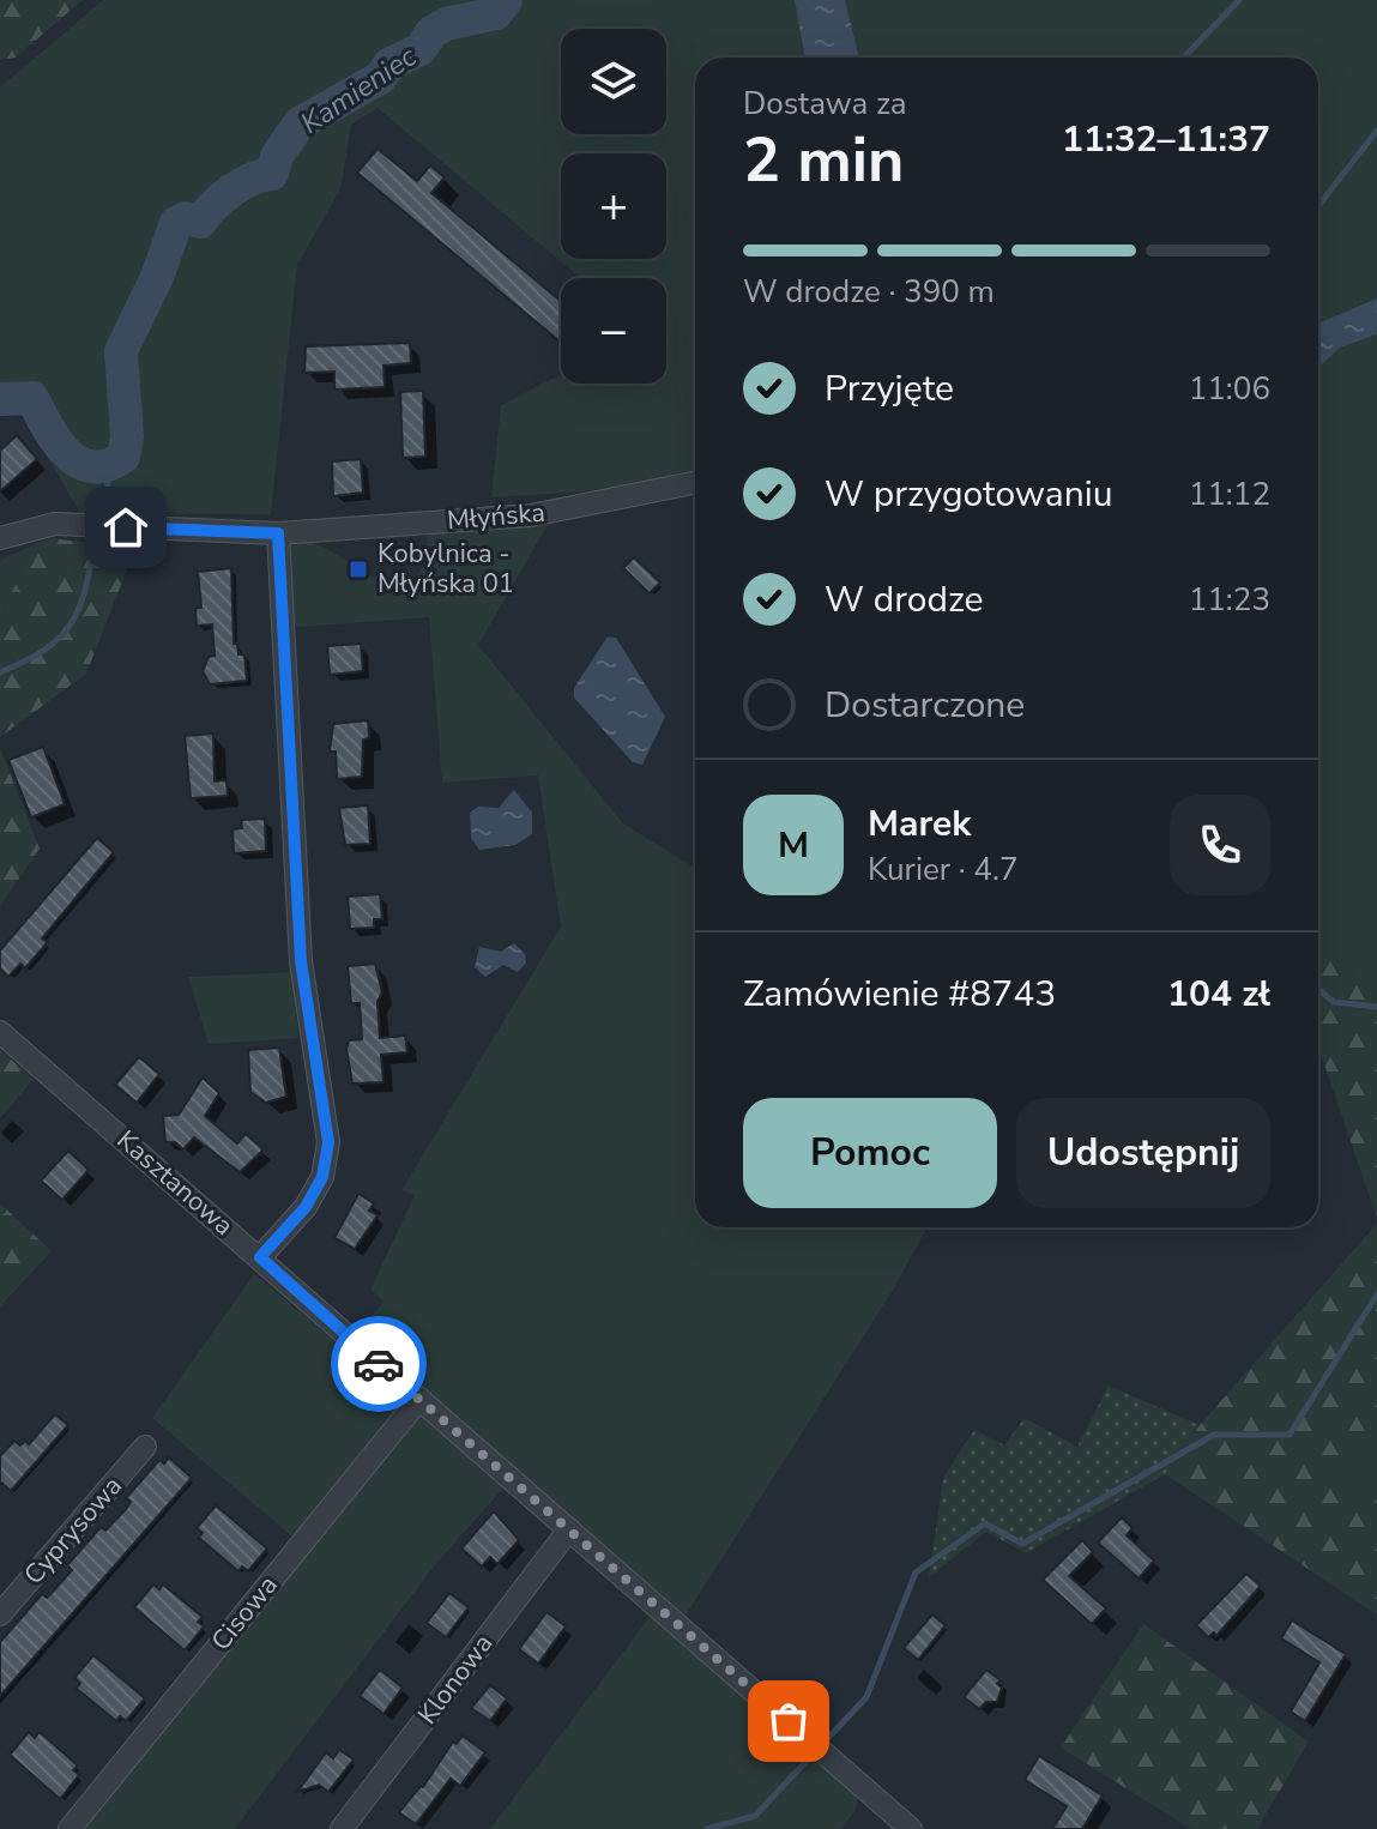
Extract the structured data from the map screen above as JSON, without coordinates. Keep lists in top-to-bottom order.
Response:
{
  "streets": {
    "street": [
      "Młyńska",
      "Kasztanowa",
      "Cyprysowa",
      "Cisowa",
      "Klonowa"
    ]
  },
  "crossings": [
    ["Kasztanowa", "Cisowa"],
    ["Kasztanowa", "Klonowa"]
  ],
  "water": ["Kamieniec"],
  "places": {
    "transit": ["Kobylnica - Młyńska 01"]
  },
  "page": {
    "map_buttons": ["+", "−"],
    "heading": ["2 min", "Dostawa za", "11:32–11:37"],
    "panel": [
      "Marek",
      "Kurier · 4.7",
      "Zamówienie #8743",
      "104 zł"
    ],
    "bar": "W drodze · 390 m",
    "list": [
      ["Przyjęte", "11:06"],
      ["W przygotowaniu", "11:12"],
      ["W drodze", "11:23"],
      "Dostarczone"
    ],
    "round": "M",
    "buttons": ["Pomoc", "Udostępnij"]
  }
}
